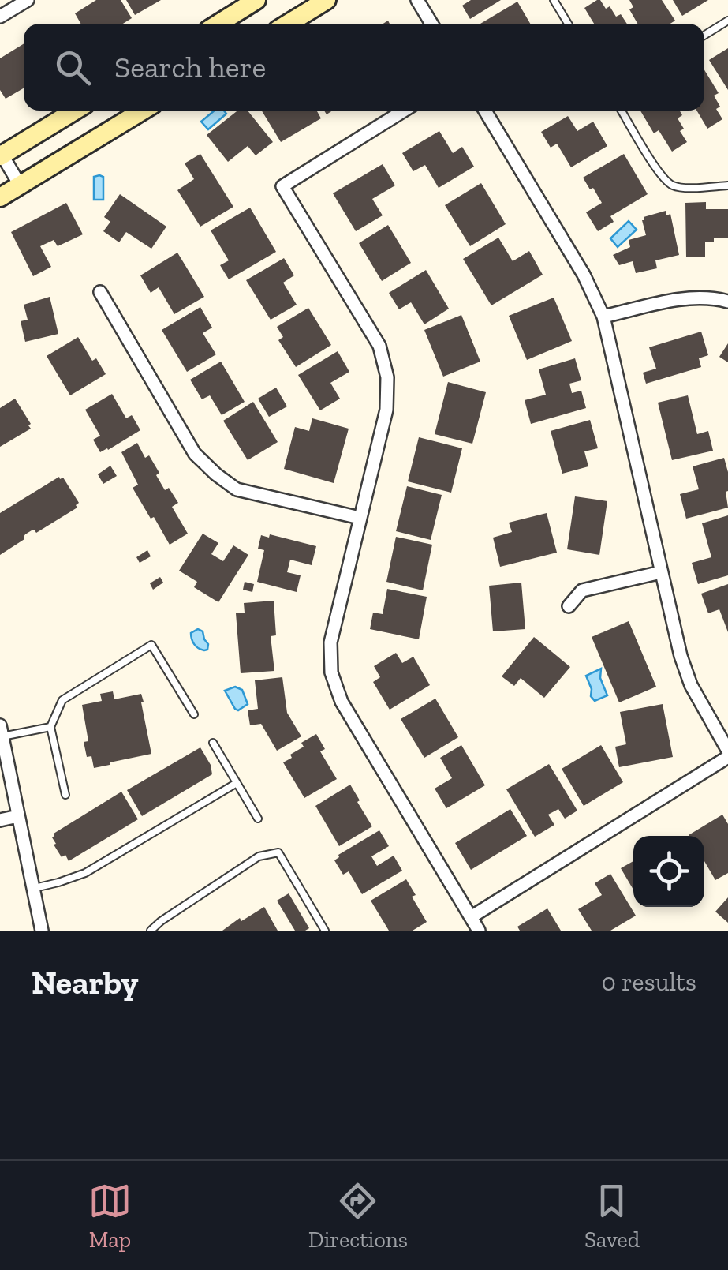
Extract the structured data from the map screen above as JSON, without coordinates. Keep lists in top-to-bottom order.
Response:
{
  "page": {
    "search": "Search here",
    "heading": ["Nearby", "0 results"],
    "nav": ["Map", "Directions", "Saved"]
  }
}
